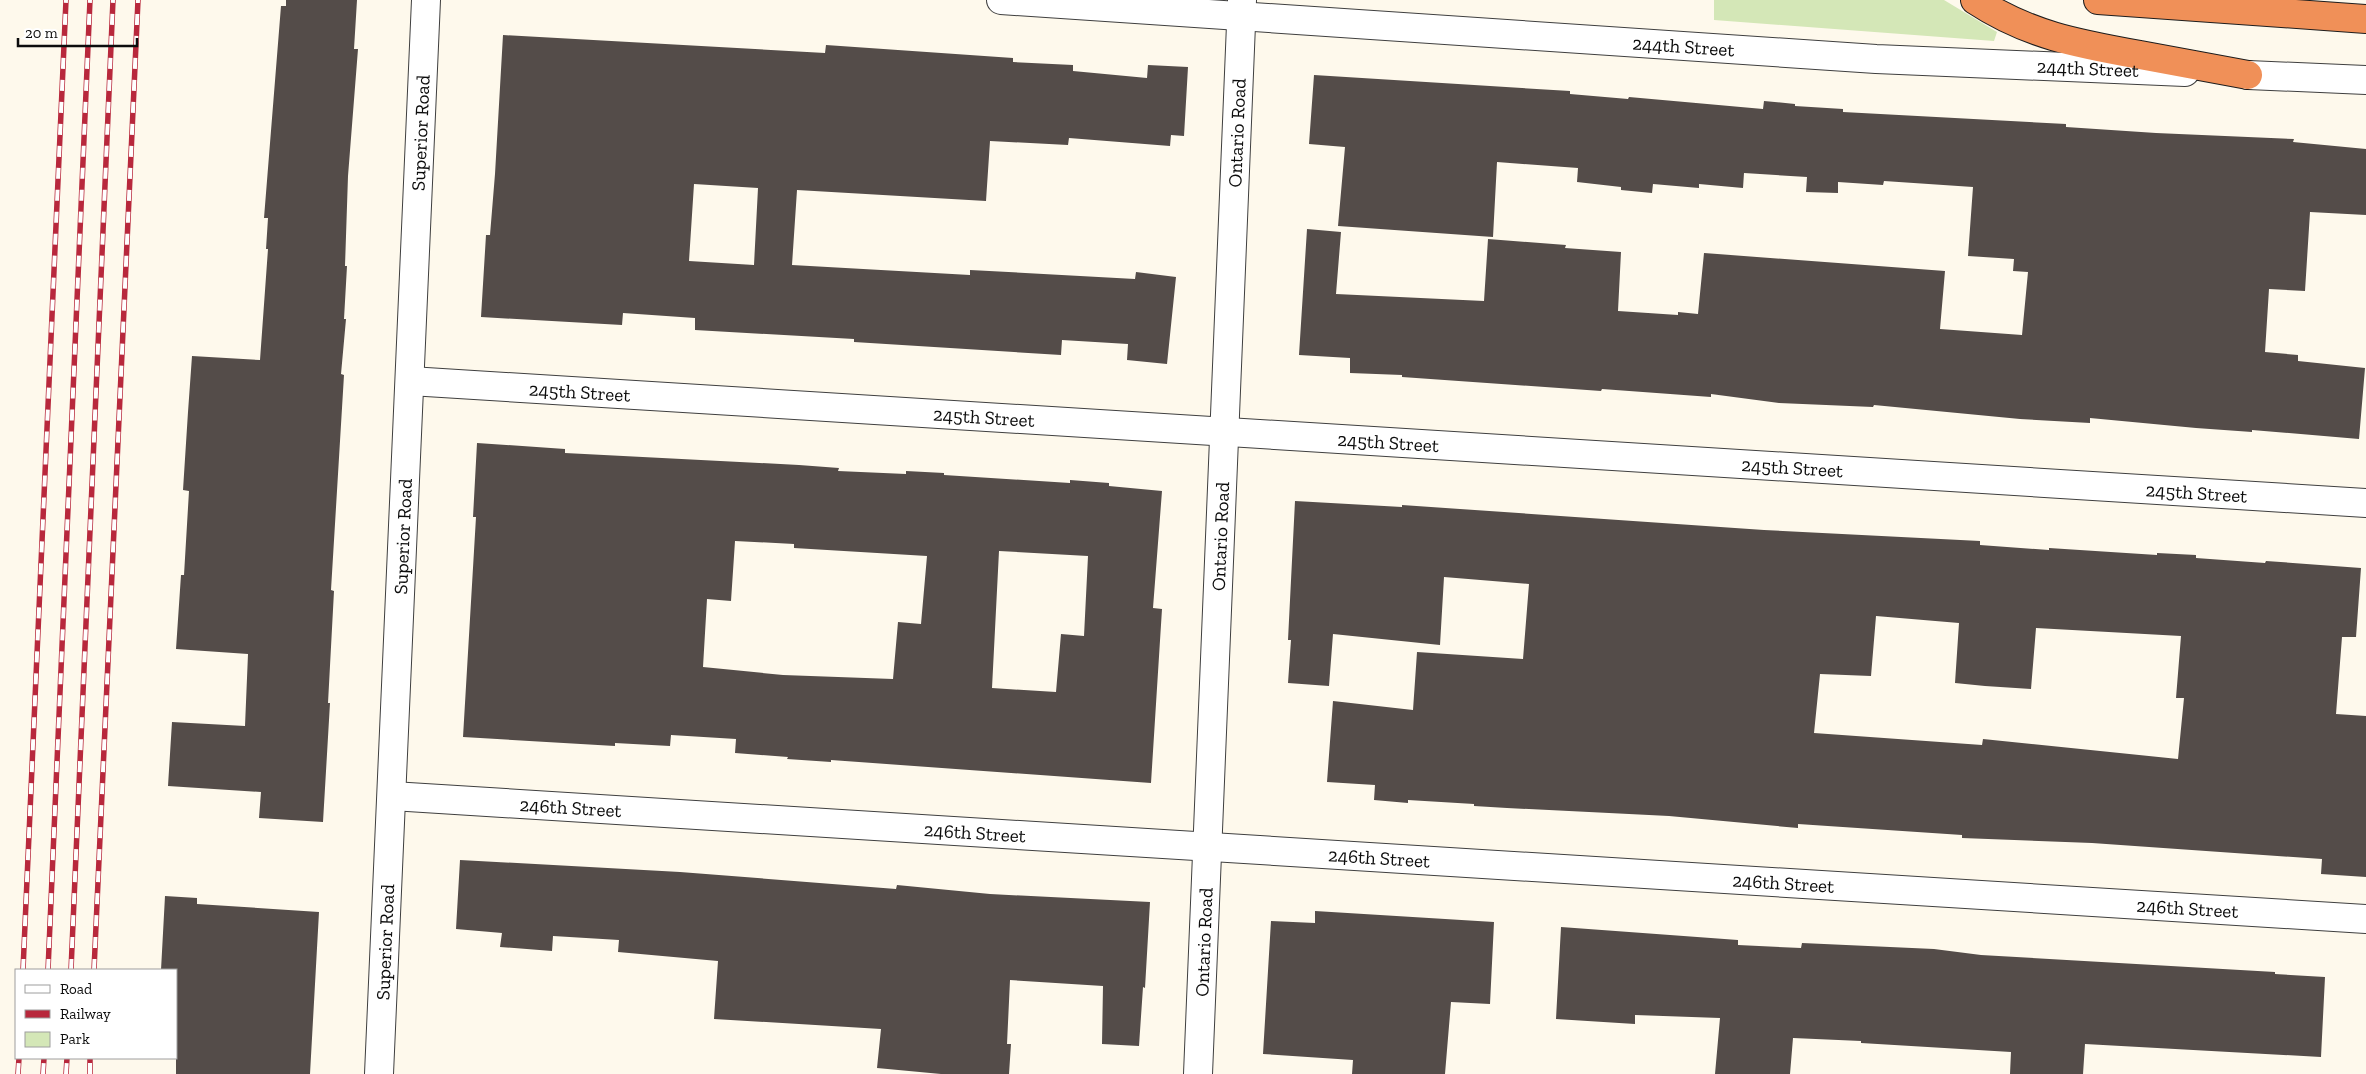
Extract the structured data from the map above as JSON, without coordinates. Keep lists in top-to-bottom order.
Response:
{
  "streets": {
    "street": [
      "244th Street",
      "Superior Road",
      "Ontario Road",
      "245th Street",
      "246th Street"
    ]
  },
  "crossings": [
    ["244th Street", "Ontario Road"],
    ["Superior Road", "245th Street"],
    ["Superior Road", "246th Street"],
    ["Ontario Road", "245th Street"],
    ["Ontario Road", "246th Street"]
  ],
  "legend": ["Road", "Railway", "Park"],
  "scale_bar": "20 m"
}
